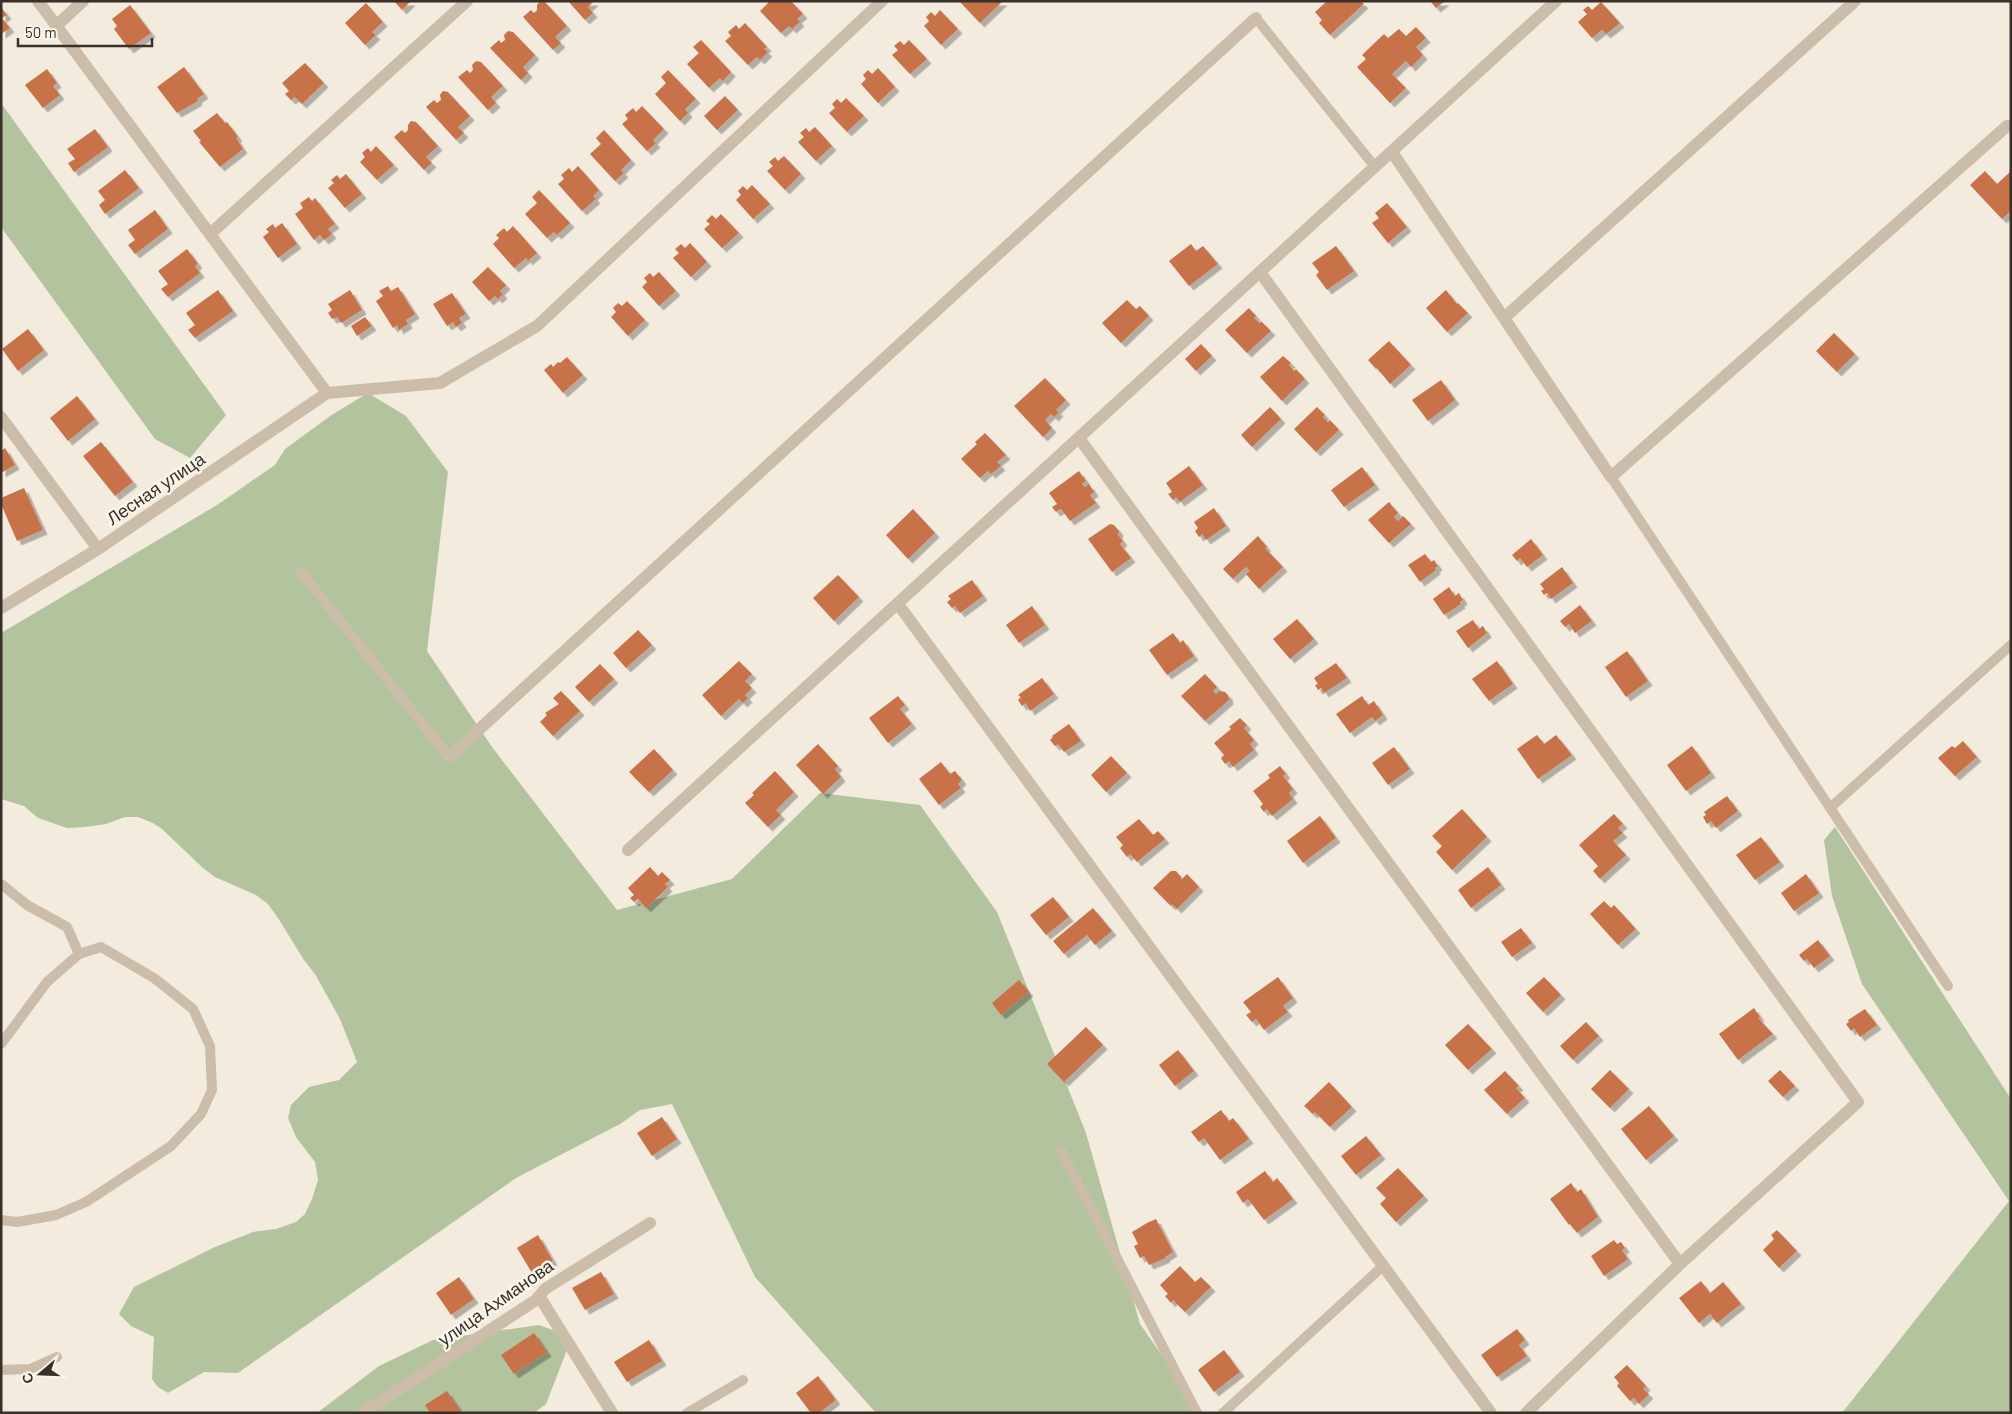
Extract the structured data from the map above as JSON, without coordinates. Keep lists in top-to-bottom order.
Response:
{
  "streets": {
    "street": ["Лесная улица", "улица Ахманова"]
  },
  "scale_bar": "50 m",
  "north": "left"
}
